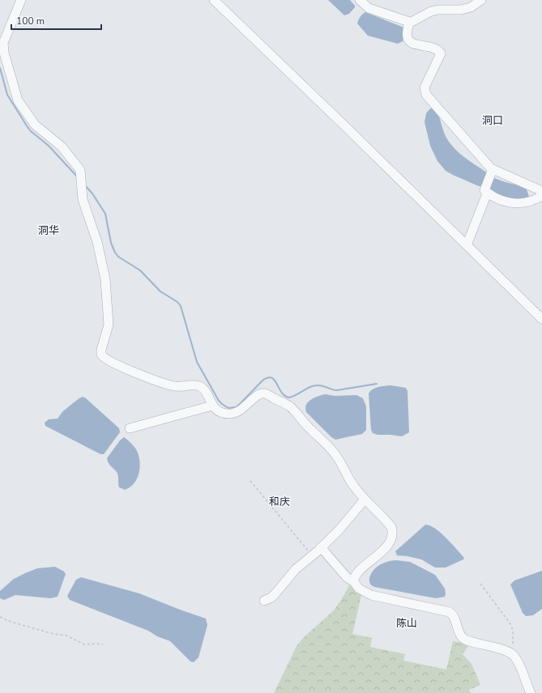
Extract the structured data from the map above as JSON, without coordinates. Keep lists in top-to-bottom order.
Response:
{
  "districts": [
    "洞口",
    "洞华",
    "和庆",
    "陈山"
  ],
  "scale_bar": "100 m"
}
